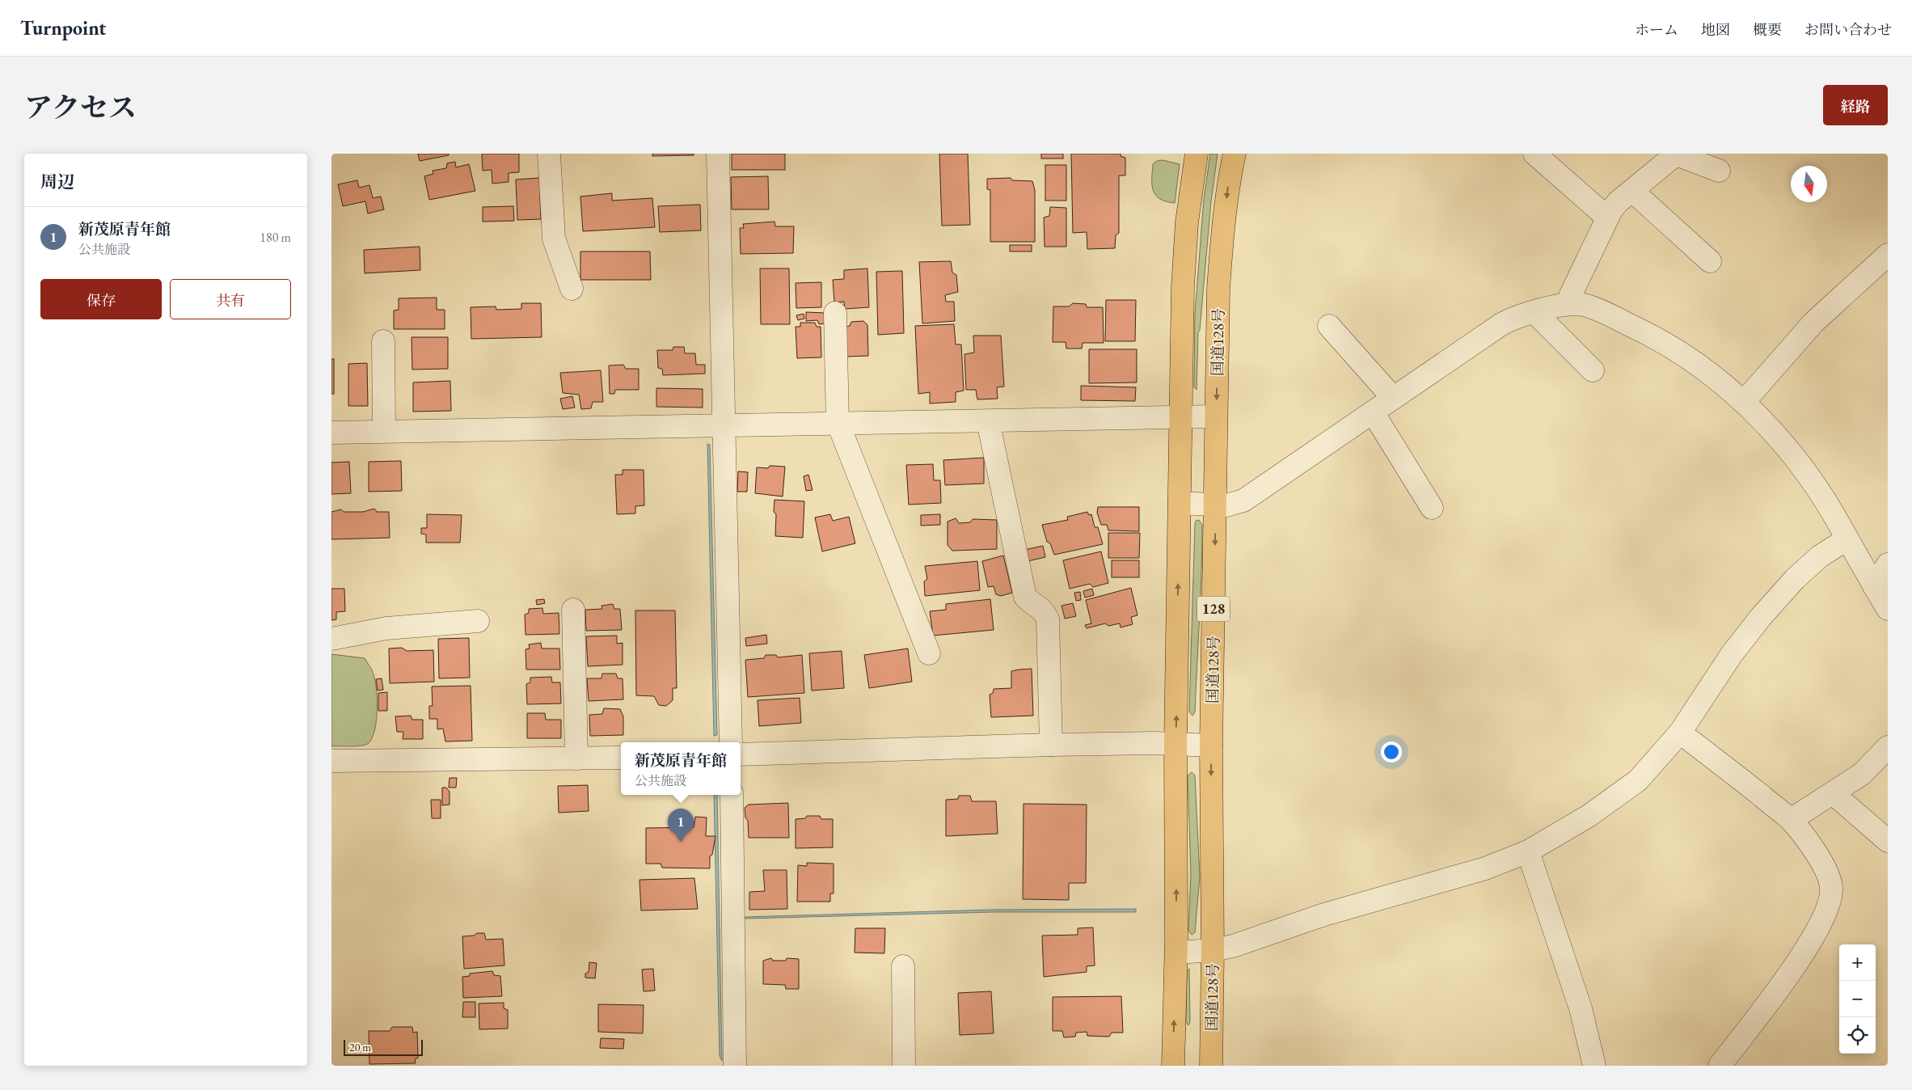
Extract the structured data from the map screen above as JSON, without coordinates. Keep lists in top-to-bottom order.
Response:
{
  "streets": {
    "highway": ["国道128号", "128"]
  },
  "scale_bar": "20 m",
  "north": "bottom",
  "page": {
    "header": "Turnpoint",
    "nav": [
      "ホーム",
      "地図",
      "概要",
      "お問い合わせ"
    ],
    "title": "アクセス",
    "buttons": [
      "経路",
      ["保存", "共有"]
    ],
    "heading": "周辺",
    "list": [
      {
        "mark": "1",
        "name": "新茂原青年館",
        "note": "公共施設",
        "value": "180 m"
      }
    ],
    "popup": ["新茂原青年館", "公共施設"],
    "pins": "1",
    "map_buttons": ["+", "−"],
    "scale": "20 m"
  }
}
